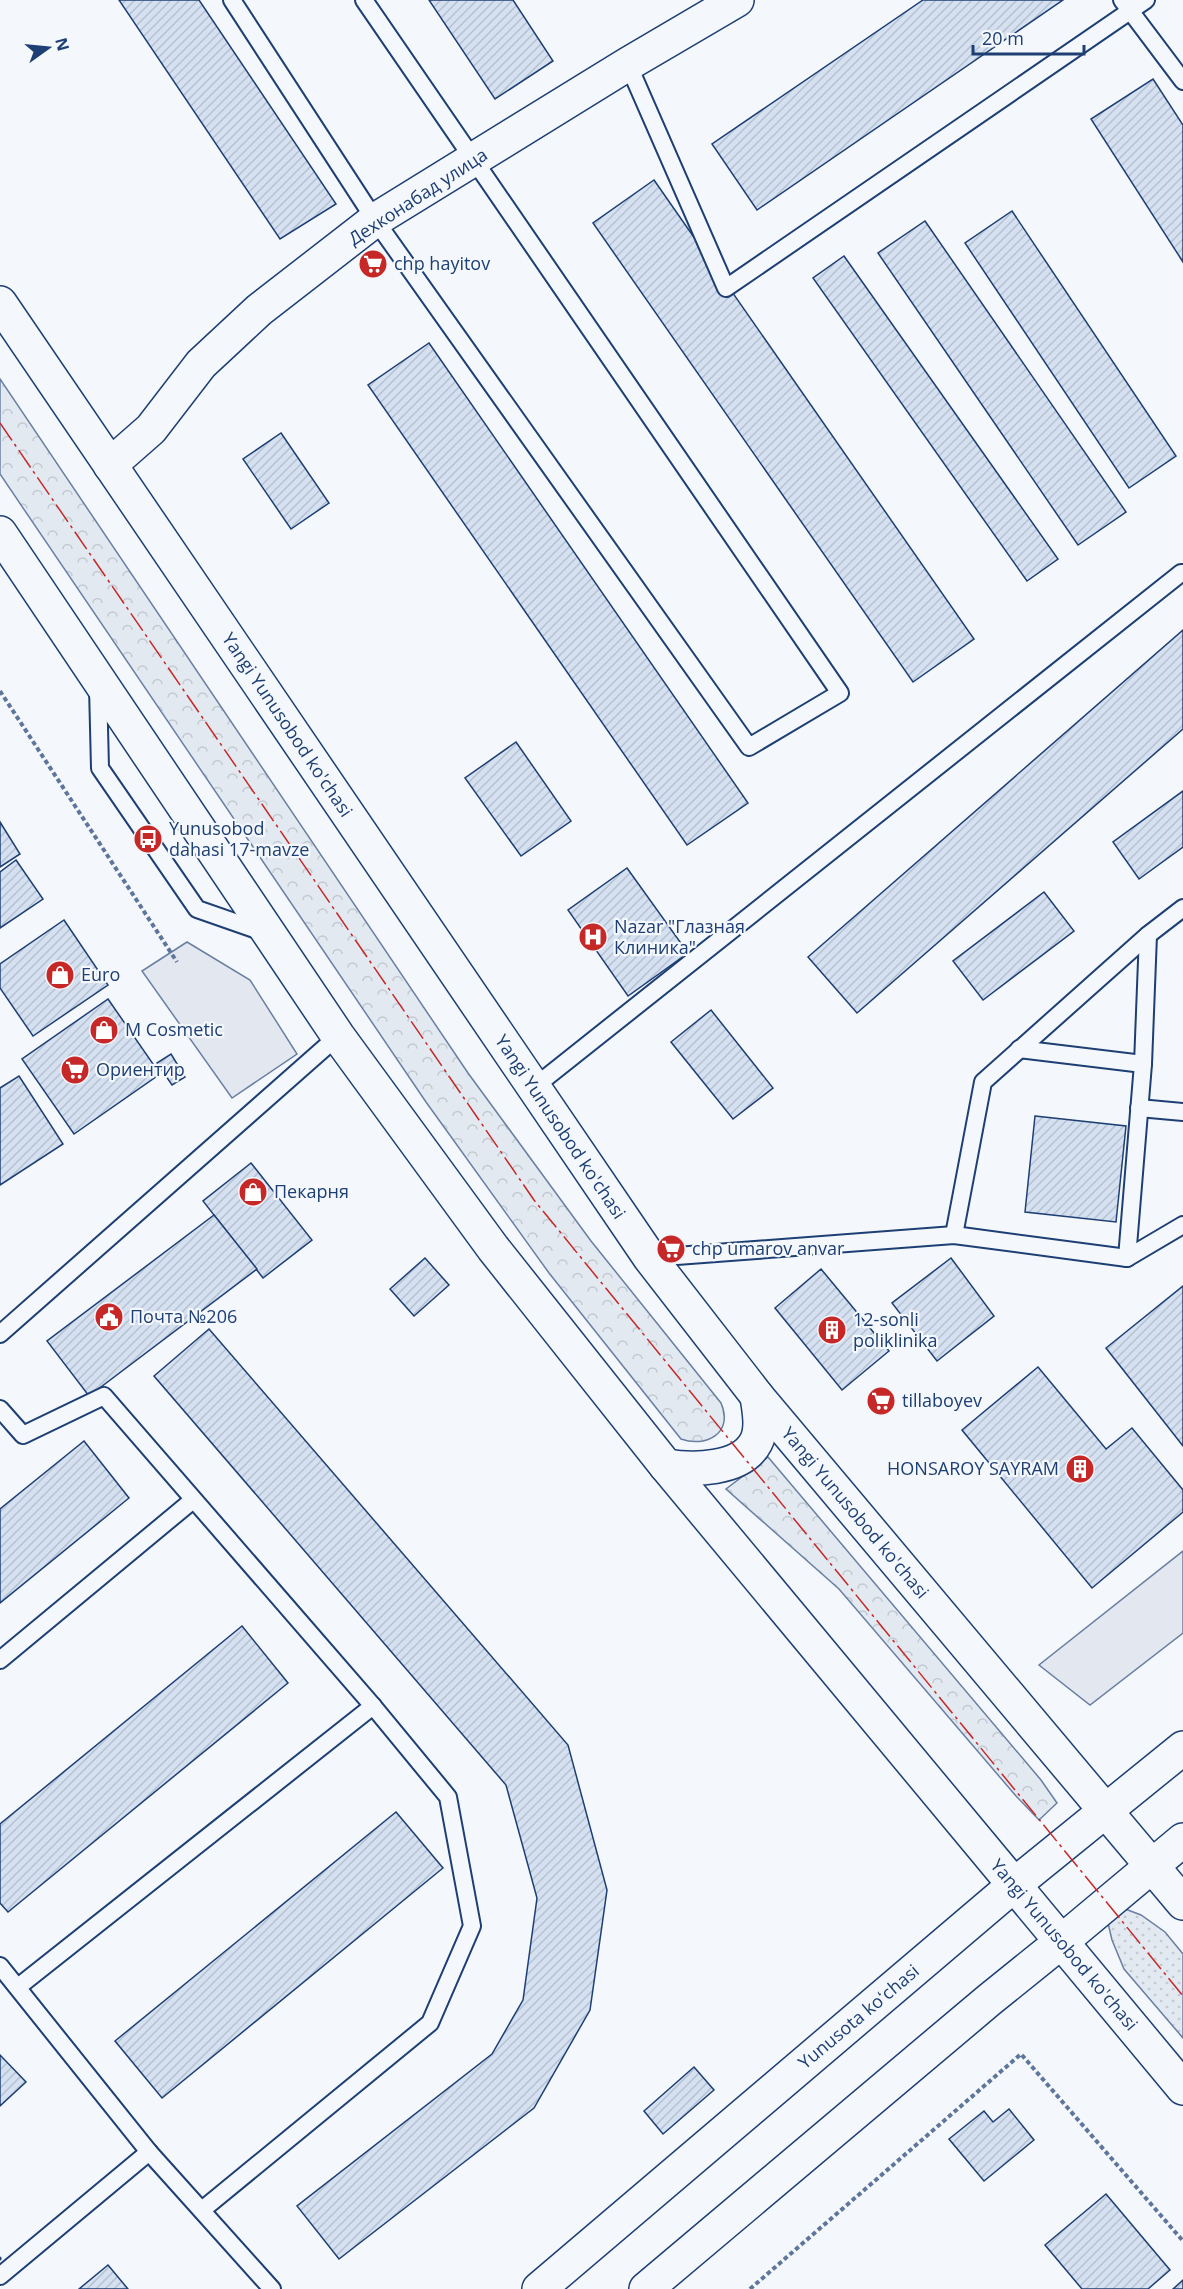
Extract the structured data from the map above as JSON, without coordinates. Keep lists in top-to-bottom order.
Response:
{
  "streets": {
    "main road": ["Дехконабад улица", "Yangi Yunusobod ko'chasi", "Yunusota koʻchasi"]
  },
  "crossings": [
    ["Дехконабад улица", "Yangi Yunusobod ko'chasi"],
    ["Yangi Yunusobod ko'chasi", "Yunusota koʻchasi"]
  ],
  "places": {
    "supermarket": [
      "chp hayitov",
      "Ориентир",
      "chp umarov anvar",
      "tillaboyev"
    ],
    "bus stop": ["Yunusobod dahasi 17-mavze"],
    "hospital": ["Nazar \"Глазная Клиника\""],
    "shop": ["Euro", "M Cosmetic", "Пекарня"],
    "public building": ["Почта №206"],
    "building": ["12-sonli poliklinika", "HONSAROY SAYRAM"]
  },
  "scale_bar": "20 m",
  "north": "right"
}
